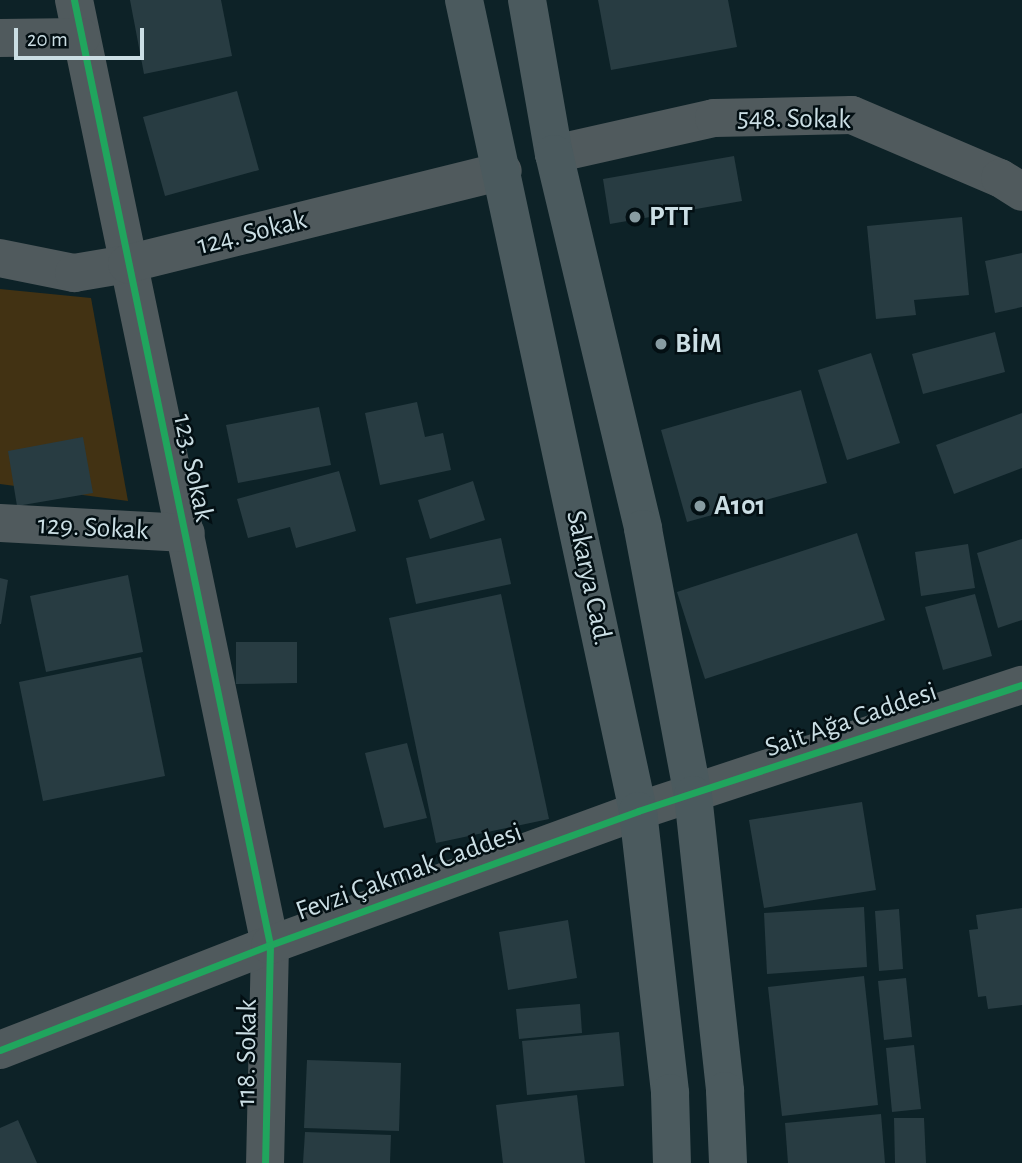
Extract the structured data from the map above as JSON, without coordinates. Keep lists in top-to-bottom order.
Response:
{
  "streets": {
    "main road": ["Sakarya Cad."],
    "street": [
      "548. Sokak",
      "124. Sokak",
      "123. Sokak",
      "129. Sokak",
      "Sait Ağa Caddesi",
      "Fevzi Çakmak Caddesi",
      "118. Sokak"
    ]
  },
  "crossings": [
    ["124. Sokak", "123. Sokak"],
    ["124. Sokak", "Sakarya Cad."],
    ["123. Sokak", "129. Sokak"],
    ["123. Sokak", "Fevzi Çakmak Caddesi"],
    ["123. Sokak", "118. Sokak"],
    ["Sakarya Cad.", "Sait Ağa Caddesi"],
    ["Sakarya Cad.", "Fevzi Çakmak Caddesi"],
    ["Sait Ağa Caddesi", "Fevzi Çakmak Caddesi"],
    ["Fevzi Çakmak Caddesi", "118. Sokak"]
  ],
  "places": ["PTT", "BİM", "A101"],
  "scale_bar": "20 m"
}
